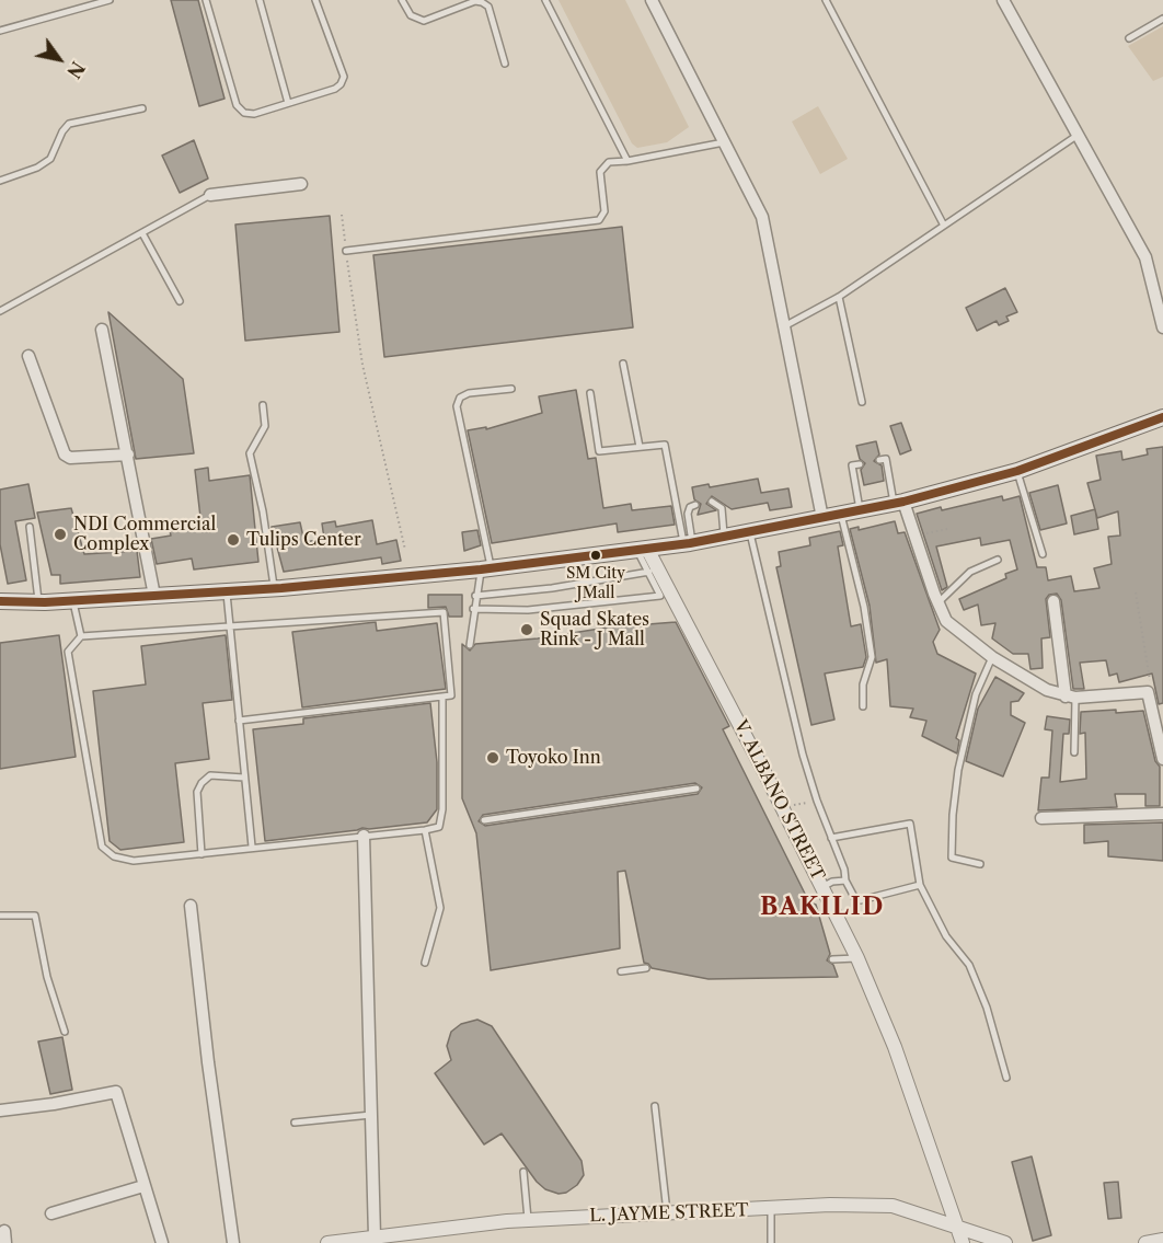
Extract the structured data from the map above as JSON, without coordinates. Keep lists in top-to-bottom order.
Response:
{
  "streets": {
    "street": ["V. ALBANO STREET", "L. JAYME STREET"]
  },
  "crossings": [
    ["V. ALBANO STREET", "L. JAYME STREET"]
  ],
  "districts": ["BAKILID"],
  "places": [
    "NDI Commercial Complex",
    "Tulips Center",
    "SM City JMall",
    "Squad Skates Rink - J Mall",
    "Toyoko Inn"
  ],
  "north": "bottom right"
}
